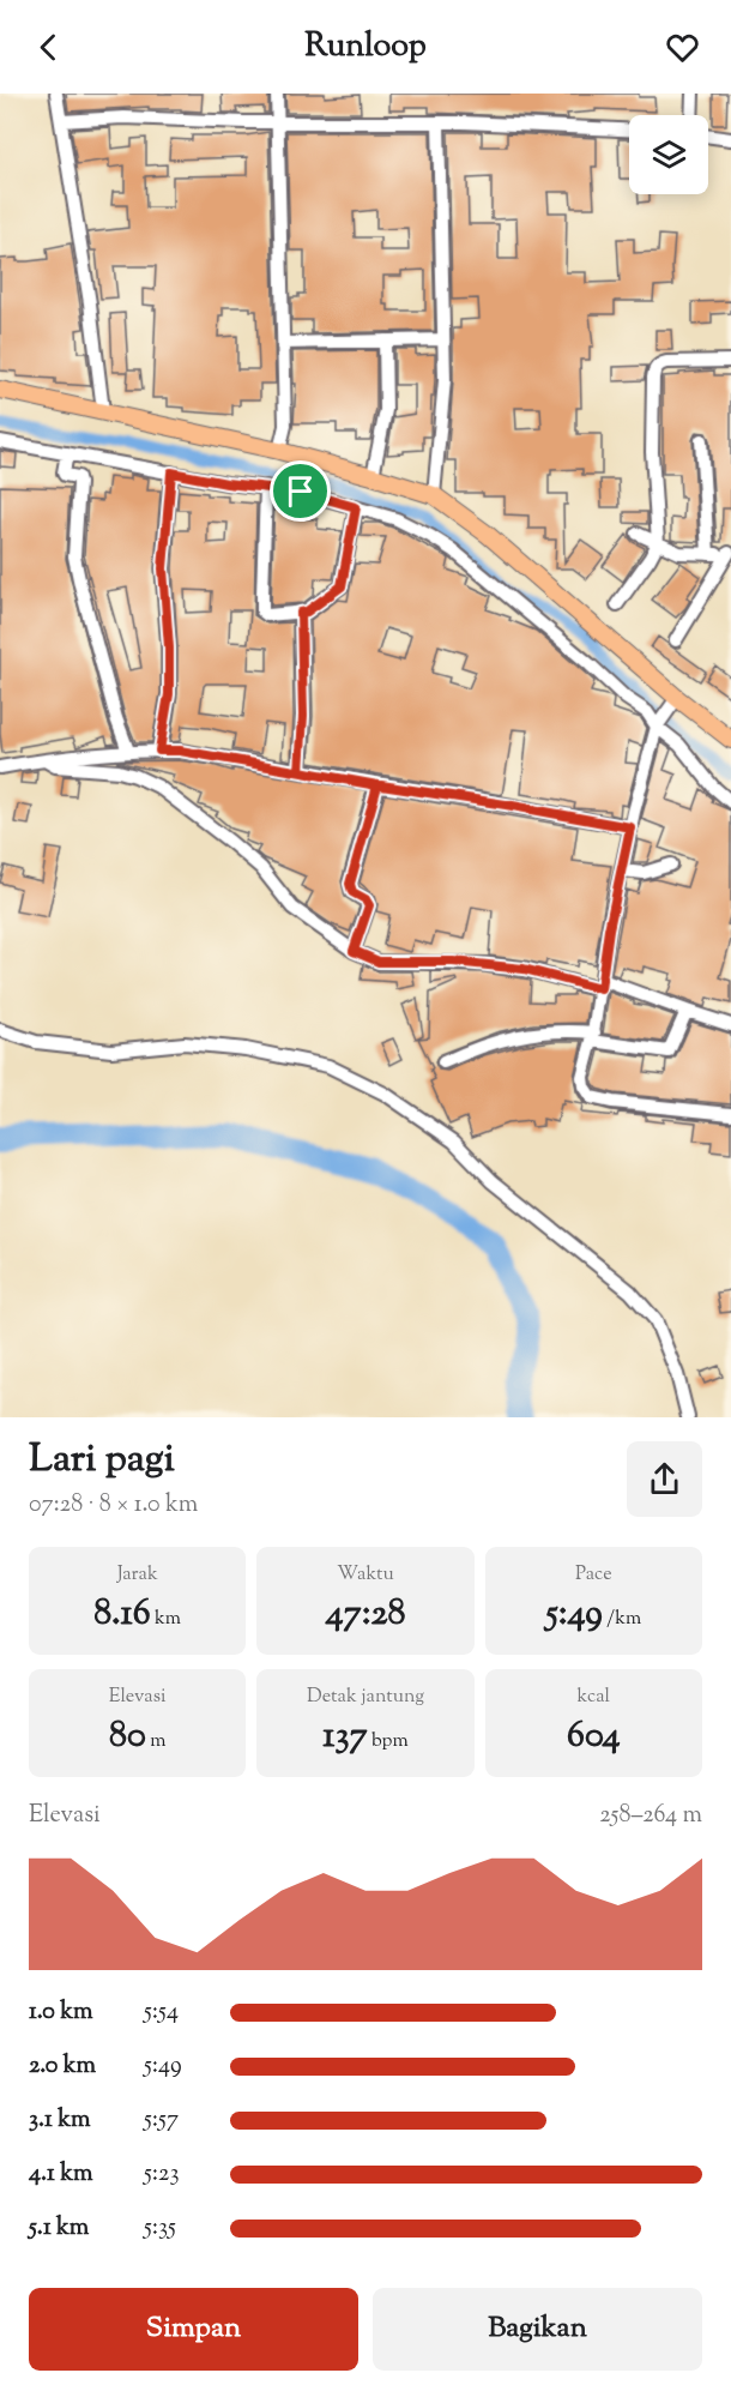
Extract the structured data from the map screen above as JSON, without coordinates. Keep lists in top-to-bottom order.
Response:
{
  "page": {
    "header": "Runloop",
    "heading": ["Lari pagi", "07:28 · 8 × 1.0 km"],
    "stats": [
      ["Jarak", "8.16 km"],
      ["Waktu", "47:28"],
      ["Pace", "5:49 /km"],
      ["Elevasi", "80 m"],
      ["Detak jantung", "137 bpm"],
      ["kcal", "604"]
    ],
    "chart": ["Elevasi", "258–264 m"],
    "list": [
      {
        "name": "1.0 km",
        "note": "5:54"
      },
      {
        "name": "2.0 km",
        "note": "5:49"
      },
      {
        "name": "3.1 km",
        "note": "5:57"
      },
      {
        "name": "4.1 km",
        "note": "5:23"
      },
      {
        "name": "5.1 km",
        "note": "5:35"
      }
    ],
    "buttons": ["Simpan", "Bagikan"]
  }
}
